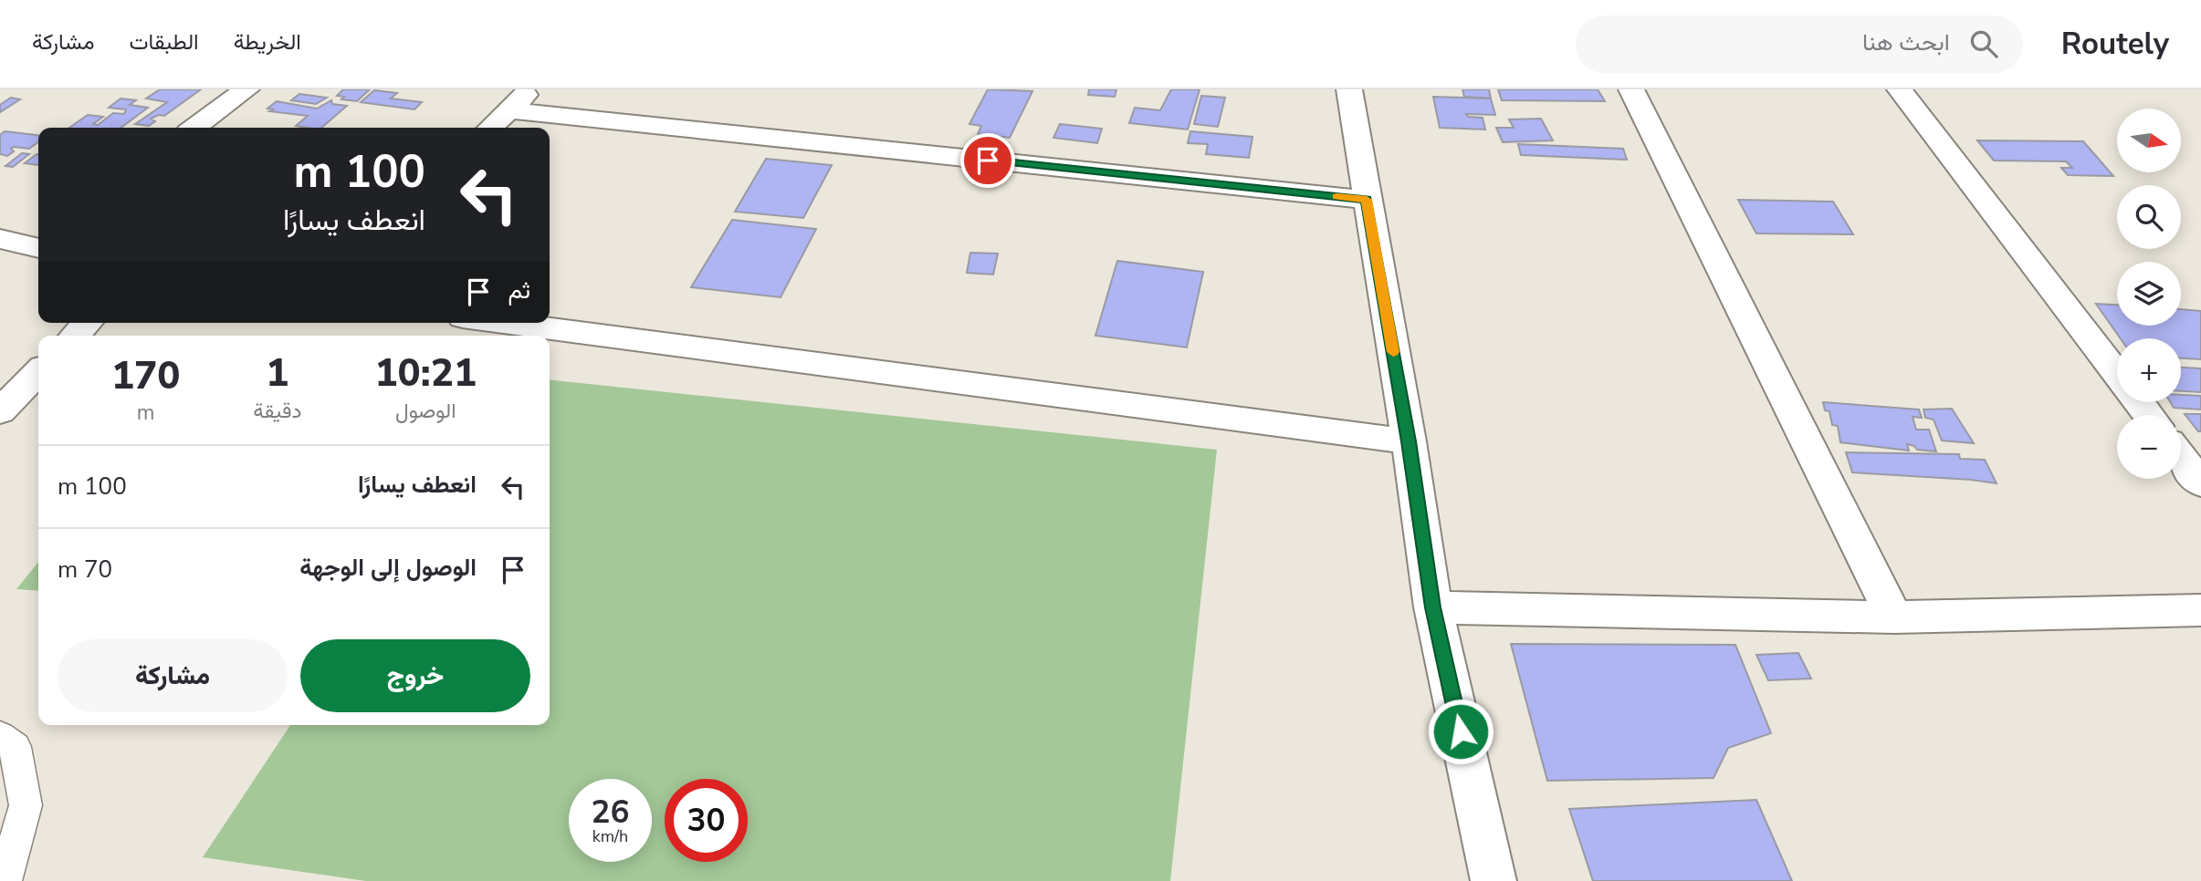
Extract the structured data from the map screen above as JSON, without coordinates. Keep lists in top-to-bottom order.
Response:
{
  "north": "right",
  "page": {
    "header": "Routely",
    "search": "ابحث هنا",
    "nav": ["الخريطة", "الطبقات", "مشاركة"],
    "map_buttons": ["+", "−"],
    "turn": ["100 m", "انعطف يسارًا"],
    "then": "ثم",
    "eta": [
      "10:21",
      "الوصول",
      "1",
      "دقيقة",
      "170",
      "m"
    ],
    "list": [
      {
        "name": "انعطف يسارًا",
        "value": "100 m"
      },
      {
        "name": "الوصول إلى الوجهة",
        "value": "70 m"
      }
    ],
    "buttons": ["خروج", "مشاركة"],
    "speed": "26 km/h",
    "limit": "30"
  }
}
